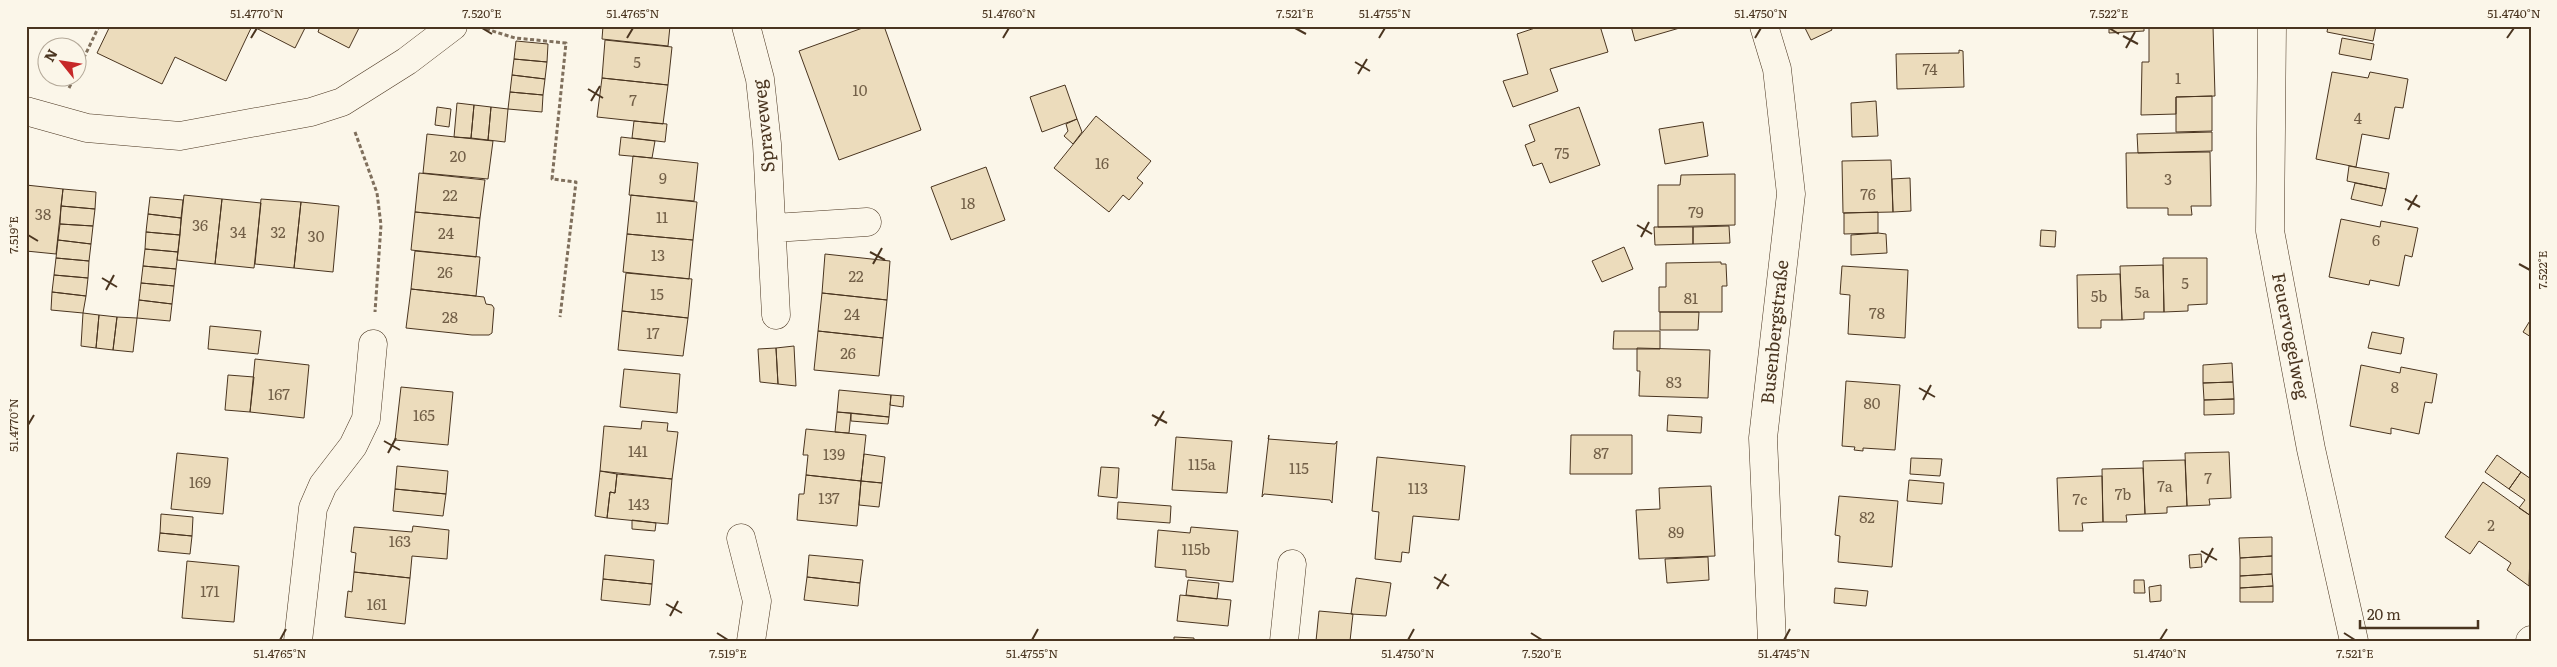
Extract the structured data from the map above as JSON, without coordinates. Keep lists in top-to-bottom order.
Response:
{
  "streets": {
    "street": ["Spraveweg", "Busenbergstraße", "Feuervogelweg"]
  },
  "house_numbers": [
    "5",
    "74",
    "1",
    "10",
    "7",
    "4",
    "75",
    "20",
    "16",
    "9",
    "3",
    "76",
    "22",
    "18",
    "79",
    "38",
    "11",
    "36",
    "34",
    "32",
    "24",
    "30",
    "6",
    "13",
    "26",
    "22",
    "5",
    "5a",
    "15",
    "5b",
    "81",
    "78",
    "24",
    "28",
    "17",
    "26",
    "83",
    "8",
    "167",
    "80",
    "165",
    "141",
    "87",
    "139",
    "115a",
    "115",
    "7",
    "169",
    "7a",
    "113",
    "7b",
    "137",
    "7c",
    "143",
    "82",
    "2",
    "89",
    "163",
    "115b",
    "171",
    "161"
  ],
  "scale_bar": "20 m",
  "north": "top left",
  "coordinates": [
    "51.4770°N",
    "7.520°E",
    "51.4765°N",
    "51.4760°N",
    "7.521°E",
    "51.4755°N",
    "51.4750°N",
    "7.522°E",
    "51.4740°N",
    "7.519°E",
    "51.4745°N"
  ]
}
